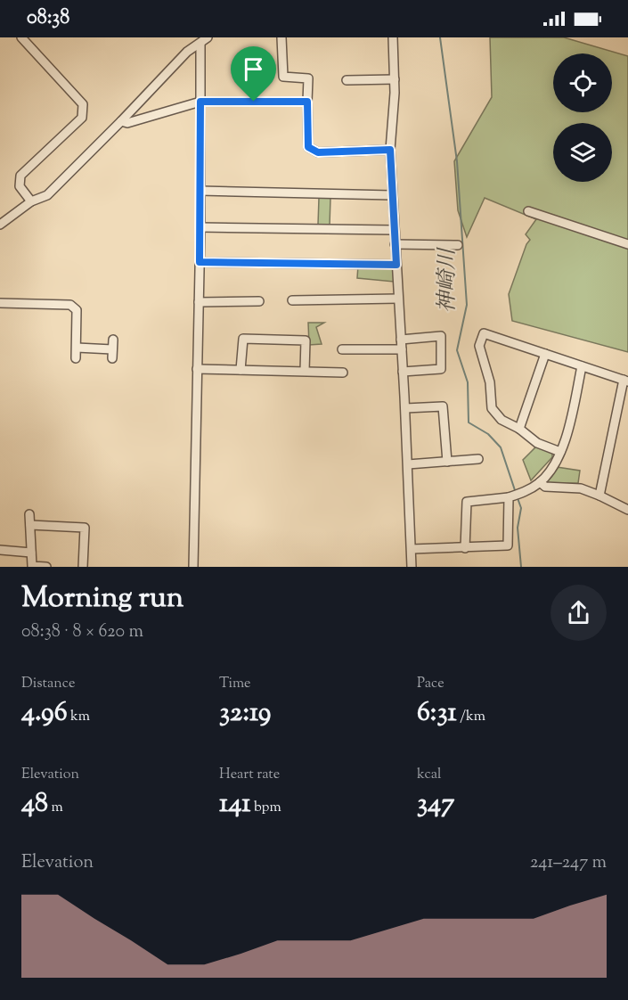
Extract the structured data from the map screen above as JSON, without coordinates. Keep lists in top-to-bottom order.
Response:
{
  "water": ["神崎川"],
  "page": {
    "status": "08:38",
    "heading": ["Morning run", "08:38 · 8 × 620 m"],
    "stats": [
      ["Distance", "4.96 km"],
      ["Time", "32:19"],
      ["Pace", "6:31 /km"],
      ["Elevation", "48 m"],
      ["Heart rate", "141 bpm"],
      ["kcal", "347"]
    ],
    "chart": ["Elevation", "241–247 m"]
  }
}
